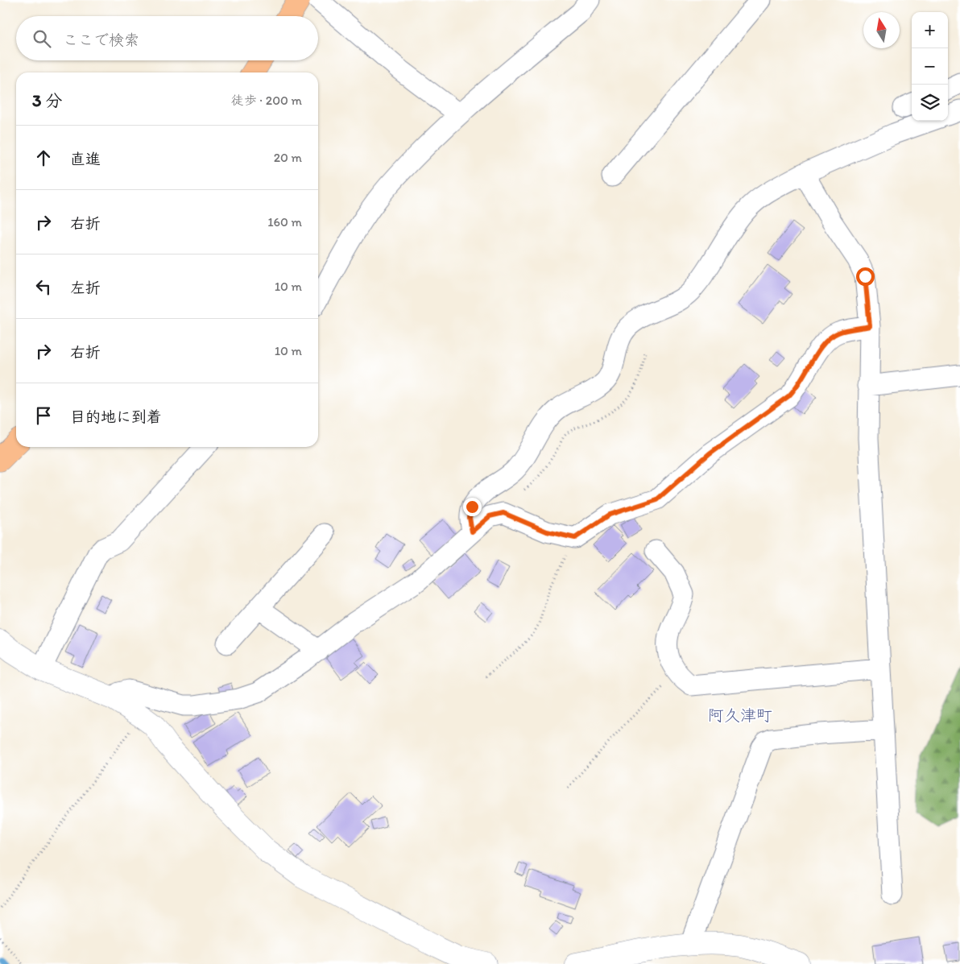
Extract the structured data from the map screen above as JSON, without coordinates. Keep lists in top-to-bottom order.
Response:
{
  "districts": ["阿久津町"],
  "north": "top",
  "page": {
    "map_buttons": ["+", "−"],
    "search": "ここで検索",
    "heading": ["3 分", "徒歩 · 200 m"],
    "list": [
      ["直進", "20 m"],
      ["右折", "160 m"],
      ["左折", "10 m"],
      ["右折", "10 m"],
      "目的地に到着"
    ]
  }
}
